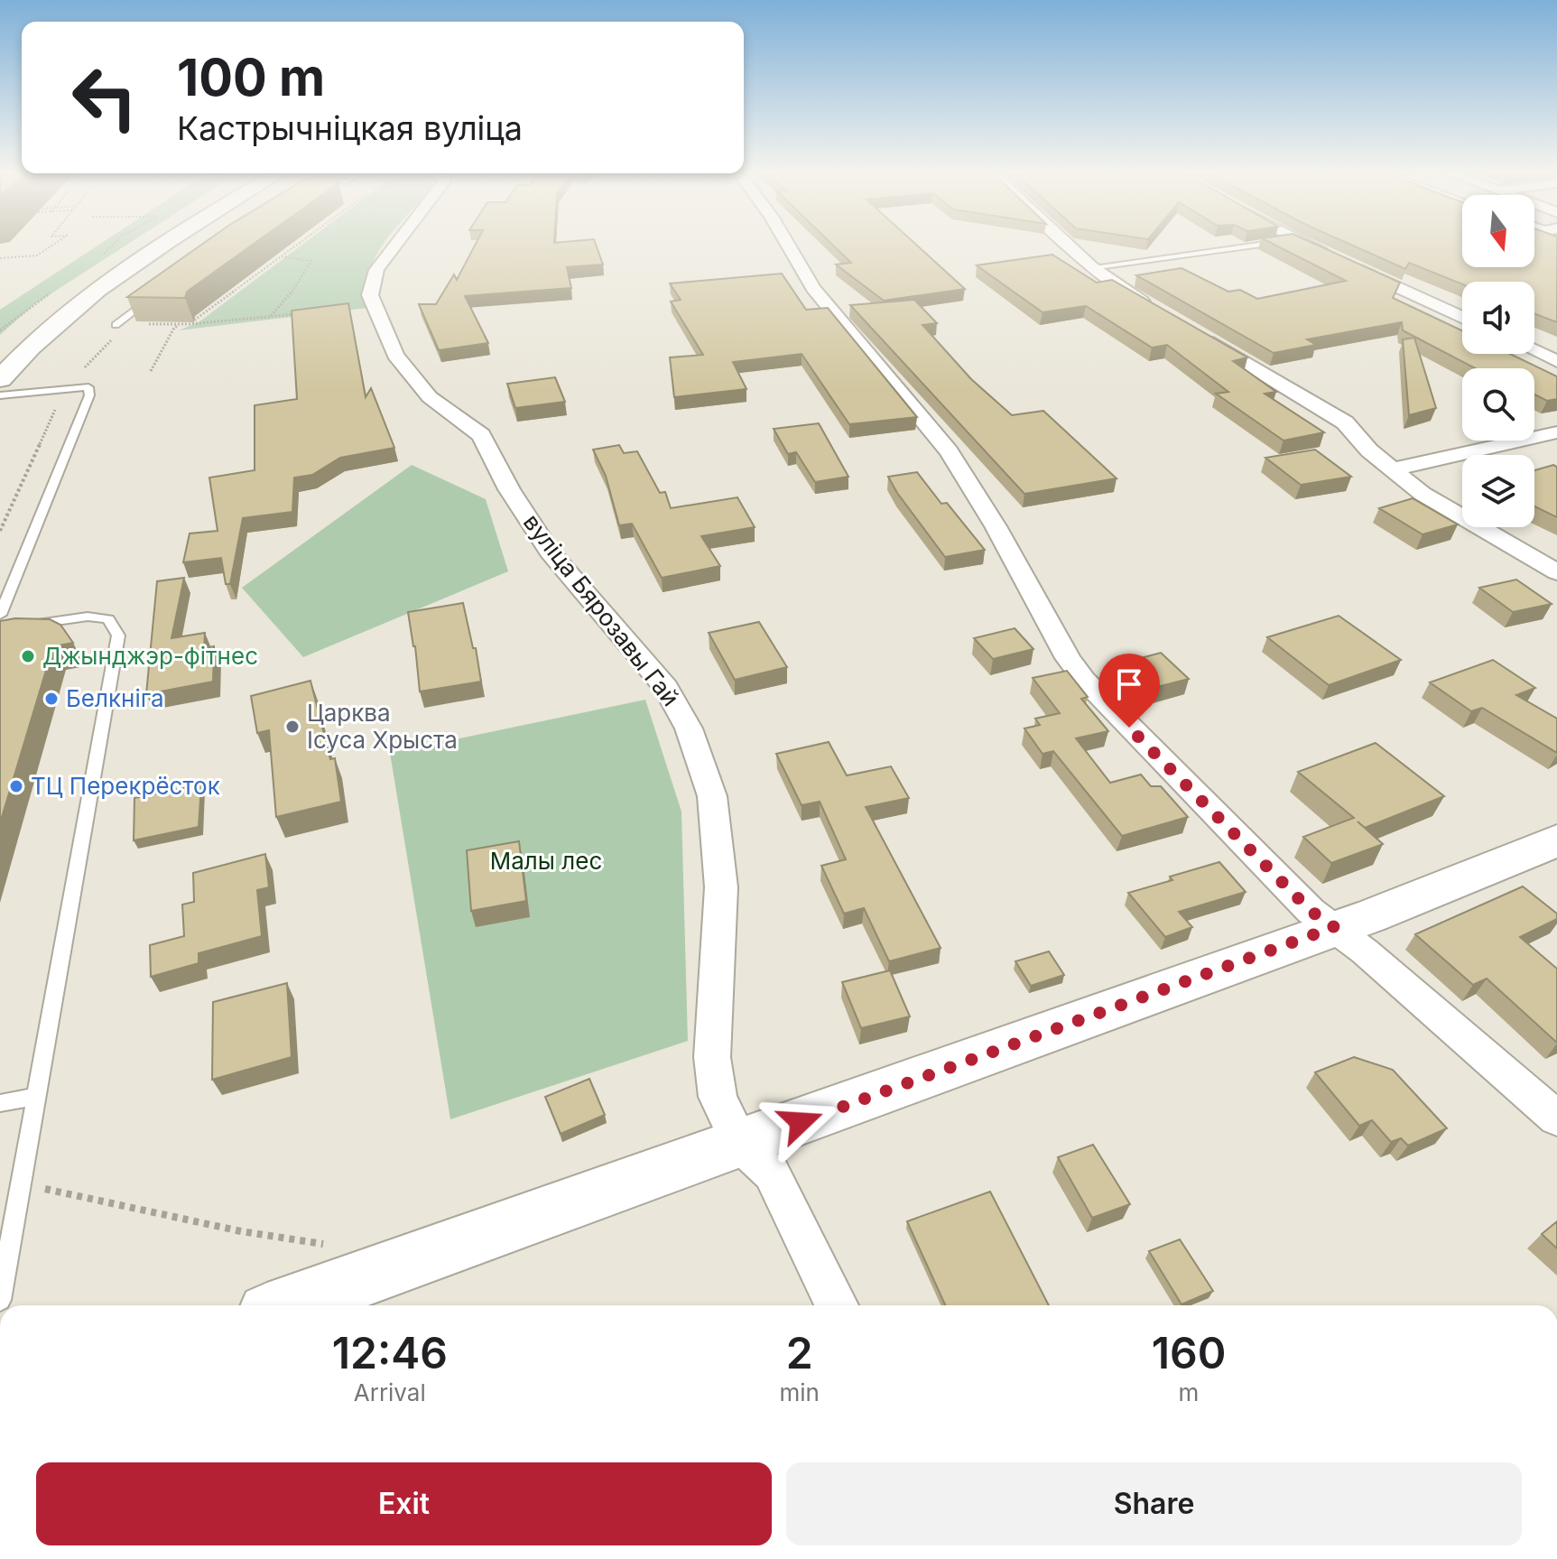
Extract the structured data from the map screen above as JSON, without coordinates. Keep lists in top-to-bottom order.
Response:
{
  "streets": {
    "street": ["вуліца Бярозавы Гай"]
  },
  "parks": ["Малы лес"],
  "places": [
    "Джынджэр-фітнес",
    "Белкніга",
    "Царква Ісуса Хрыста",
    "ТЦ Перекрёсток"
  ],
  "north": "bottom",
  "page": {
    "turn": ["100 m", "Кастрычніцкая вуліца"],
    "eta": [
      "12:46",
      "Arrival",
      "2",
      "min",
      "160",
      "m"
    ],
    "buttons": ["Exit", "Share"]
  }
}
